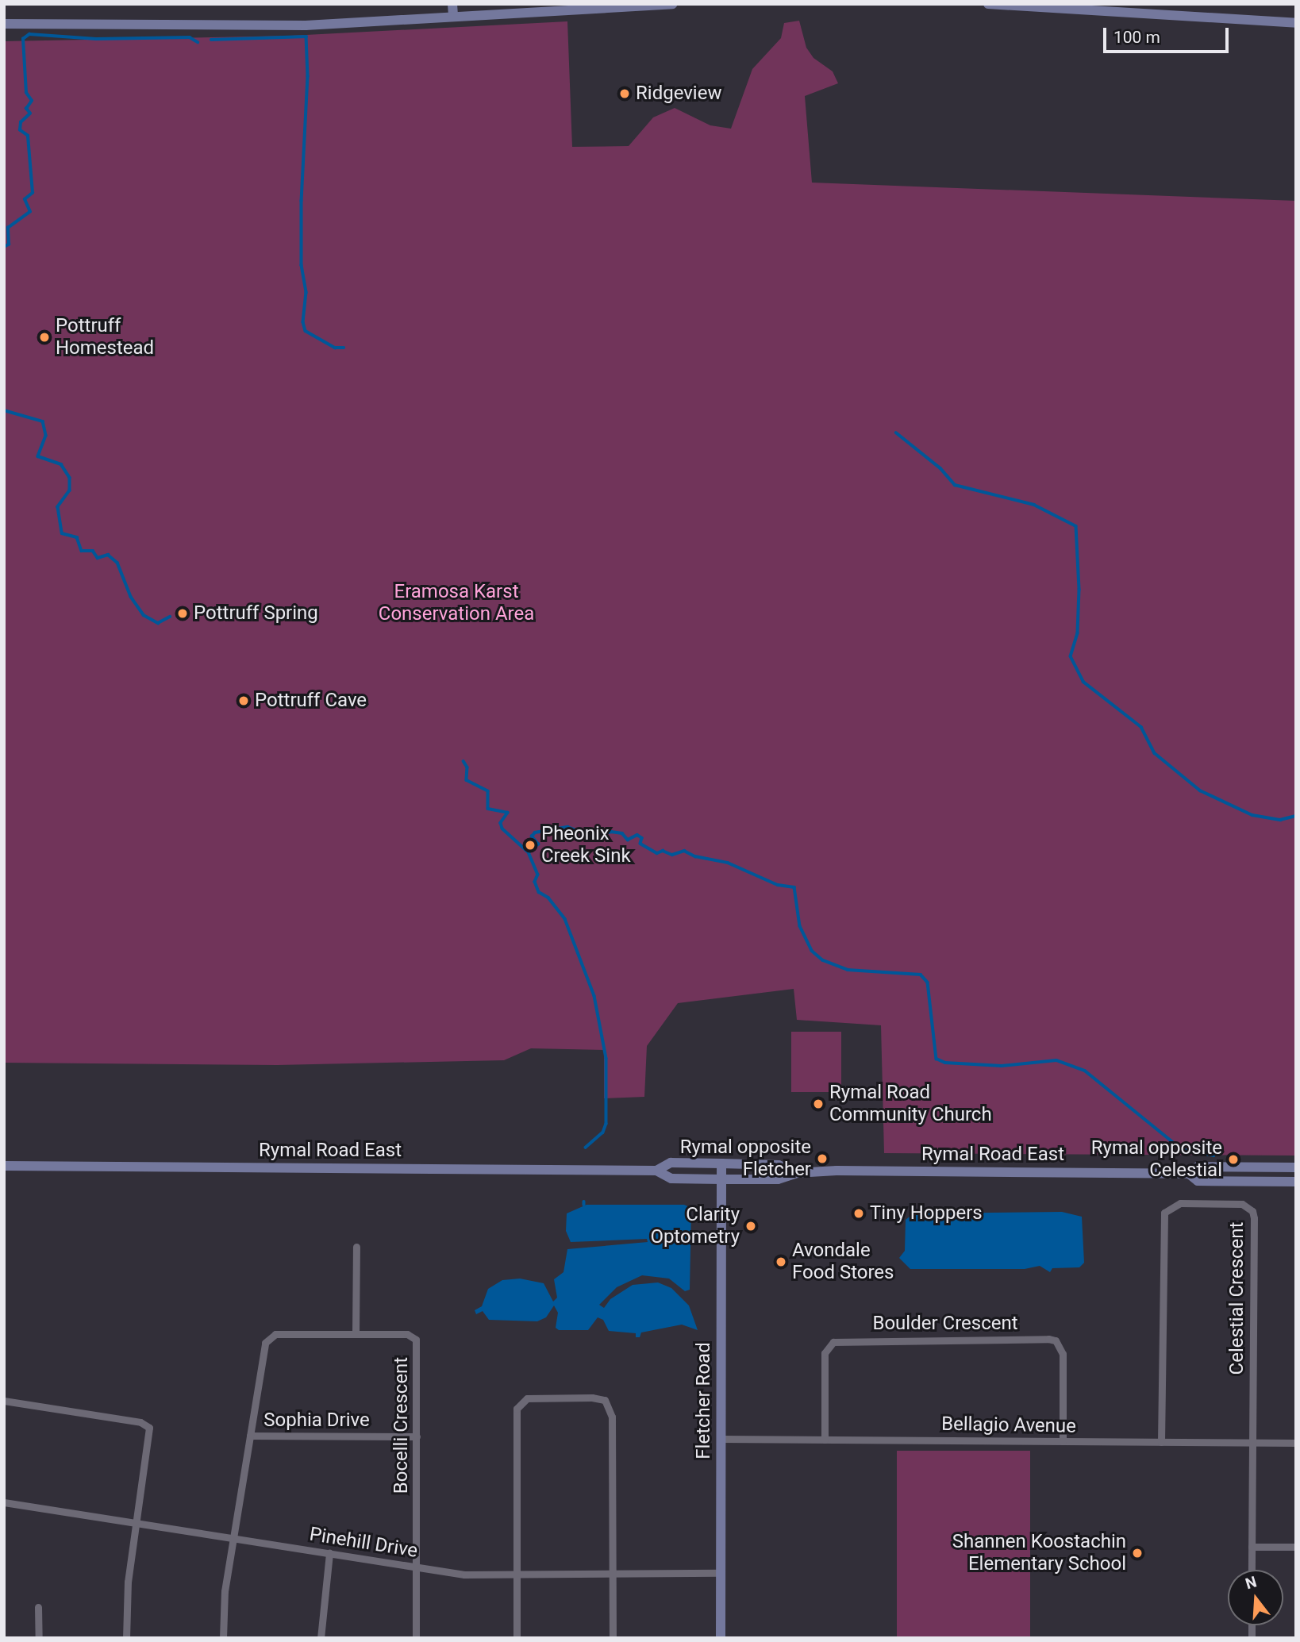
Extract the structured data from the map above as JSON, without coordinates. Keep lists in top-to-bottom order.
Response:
{
  "streets": {
    "main road": ["Rymal Road East", "Fletcher Road"],
    "street": [
      "Celestial Crescent",
      "Boulder Crescent",
      "Sophia Drive",
      "Bocelli Crescent",
      "Bellagio Avenue",
      "Pinehill Drive"
    ]
  },
  "crossings": [
    ["Rymal Road East", "Fletcher Road"],
    ["Celestial Crescent", "Bellagio Avenue"],
    ["Boulder Crescent", "Bellagio Avenue"],
    ["Fletcher Road", "Bellagio Avenue"],
    ["Fletcher Road", "Pinehill Drive"],
    ["Sophia Drive", "Bocelli Crescent"],
    ["Bocelli Crescent", "Pinehill Drive"]
  ],
  "parks": ["Eramosa Karst Conservation Area"],
  "places": [
    "Ridgeview",
    "Pottruff Homestead",
    "Pottruff Spring",
    "Pottruff Cave",
    "Pheonix Creek Sink",
    "Rymal Road Community Church",
    "Rymal opposite Fletcher",
    "Rymal opposite Celestial",
    "Tiny Hoppers",
    "Clarity Optometry",
    "Avondale Food Stores",
    "Shannen Koostachin Elementary School"
  ],
  "scale_bar": "100 m",
  "north": "top"
}
